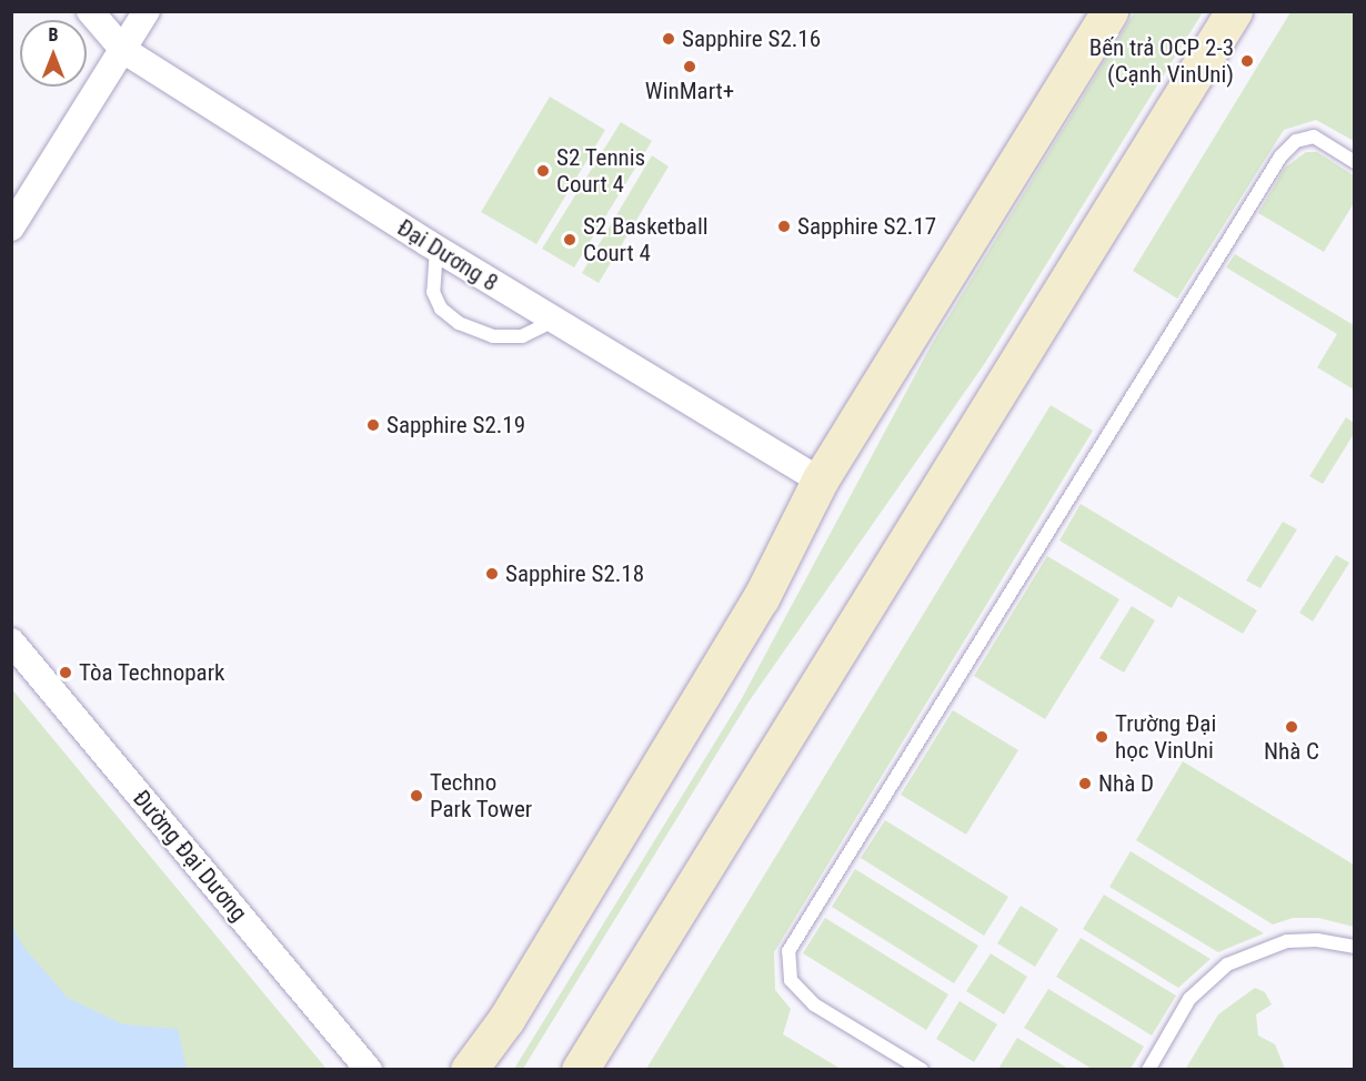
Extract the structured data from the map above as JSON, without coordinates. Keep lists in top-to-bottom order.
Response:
{
  "streets": {
    "street": ["Đại Dương 8", "Đường Đại Dương"]
  },
  "places": [
    "Sapphire S2.16",
    "Bến trả OCP 2-3 (Cạnh VinUni)",
    "WinMart+",
    "S2 Tennis Court 4",
    "Sapphire S2.17",
    "S2 Basketball Court 4",
    "Sapphire S2.19",
    "Sapphire S2.18",
    "Tòa Technopark",
    "Nhà C",
    "Trường Đại học VinUni",
    "Nhà D",
    "Techno Park Tower"
  ],
  "north": "top"
}
